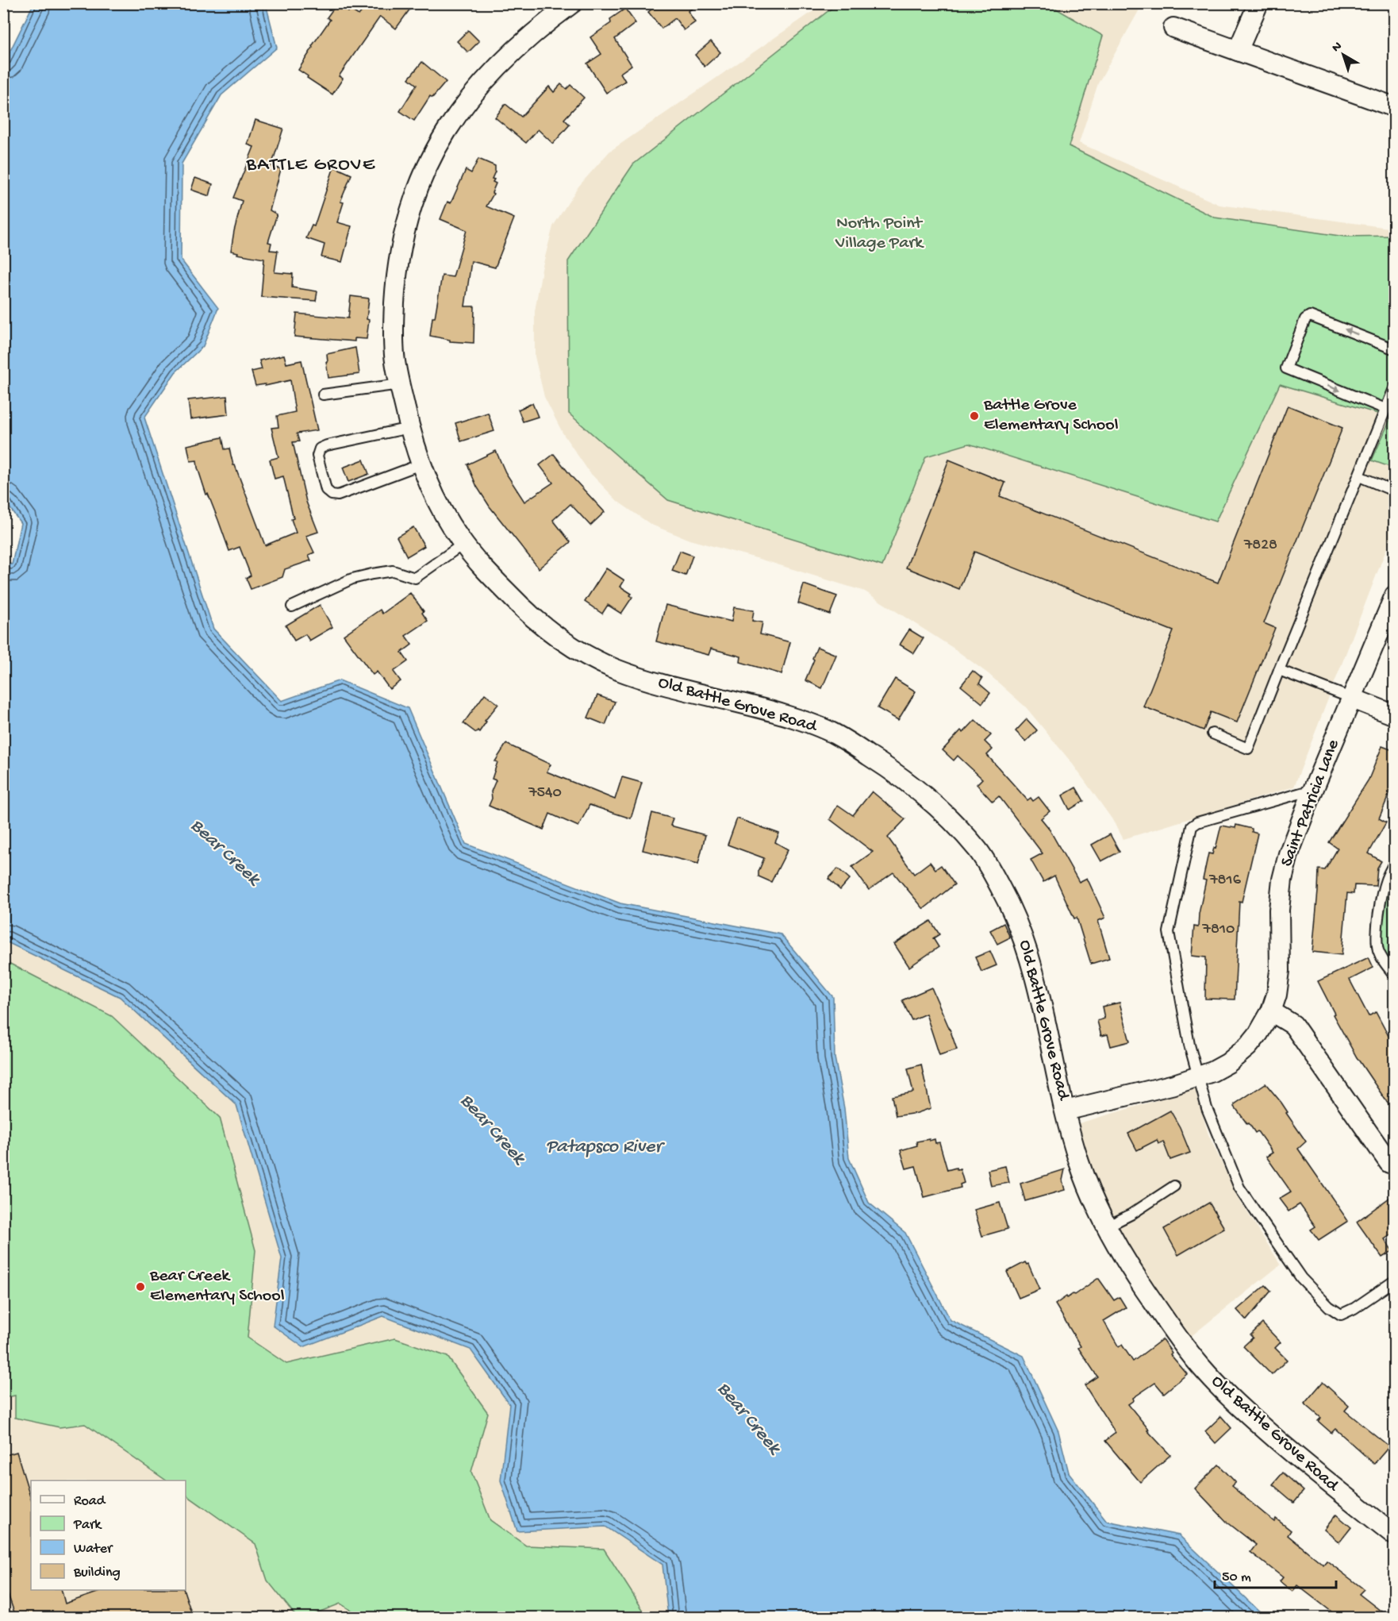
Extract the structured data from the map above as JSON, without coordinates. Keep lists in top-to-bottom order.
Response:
{
  "streets": {
    "street": ["Old Battle Grove Road", "Saint Patricia Lane"]
  },
  "crossings": [
    ["Old Battle Grove Road", "Saint Patricia Lane"]
  ],
  "districts": ["BATTLE GROVE"],
  "water": ["Bear Creek", "Patapsco River"],
  "parks": ["North Point Village Park"],
  "places": ["Battle Grove Elementary School", "Bear Creek Elementary School"],
  "house_numbers": [
    "7828",
    "7540",
    "7816",
    "7810"
  ],
  "legend": [
    "Road",
    "Park",
    "Water",
    "Building"
  ],
  "scale_bar": "50 m",
  "north": "top left"
}
